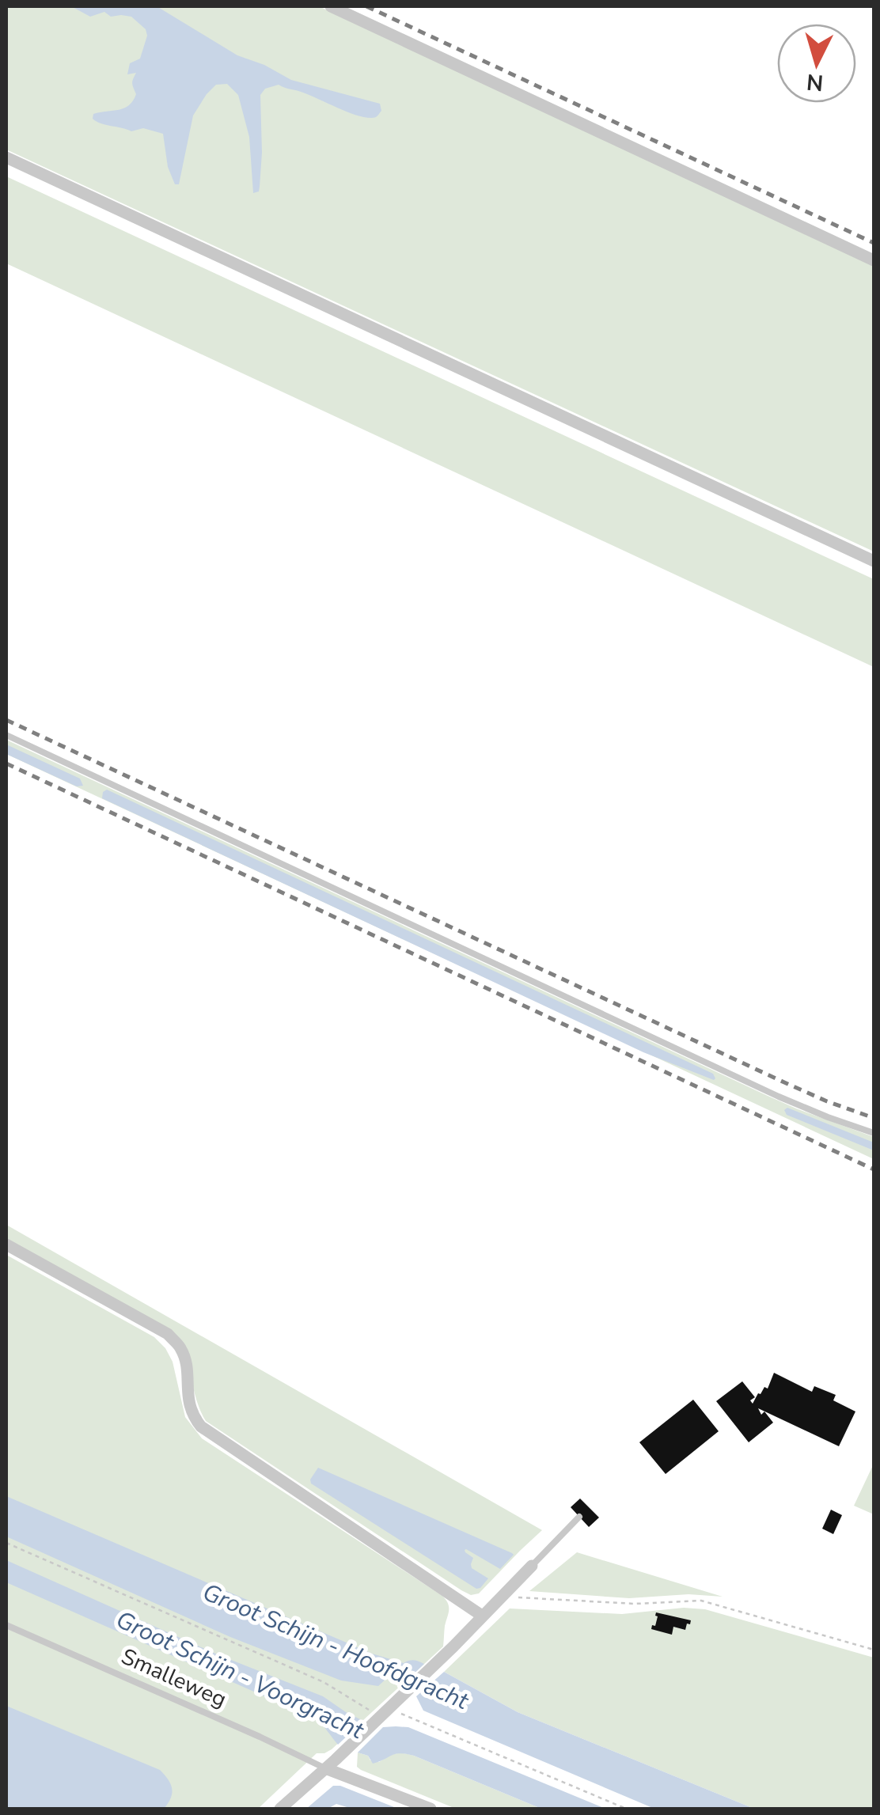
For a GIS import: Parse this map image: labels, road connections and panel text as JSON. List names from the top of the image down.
{
  "streets": {
    "lane": ["Smalleweg"]
  },
  "water": ["Groot Schijn - Hoofdgracht", "Groot Schijn - Voorgracht"],
  "north": "bottom"
}
